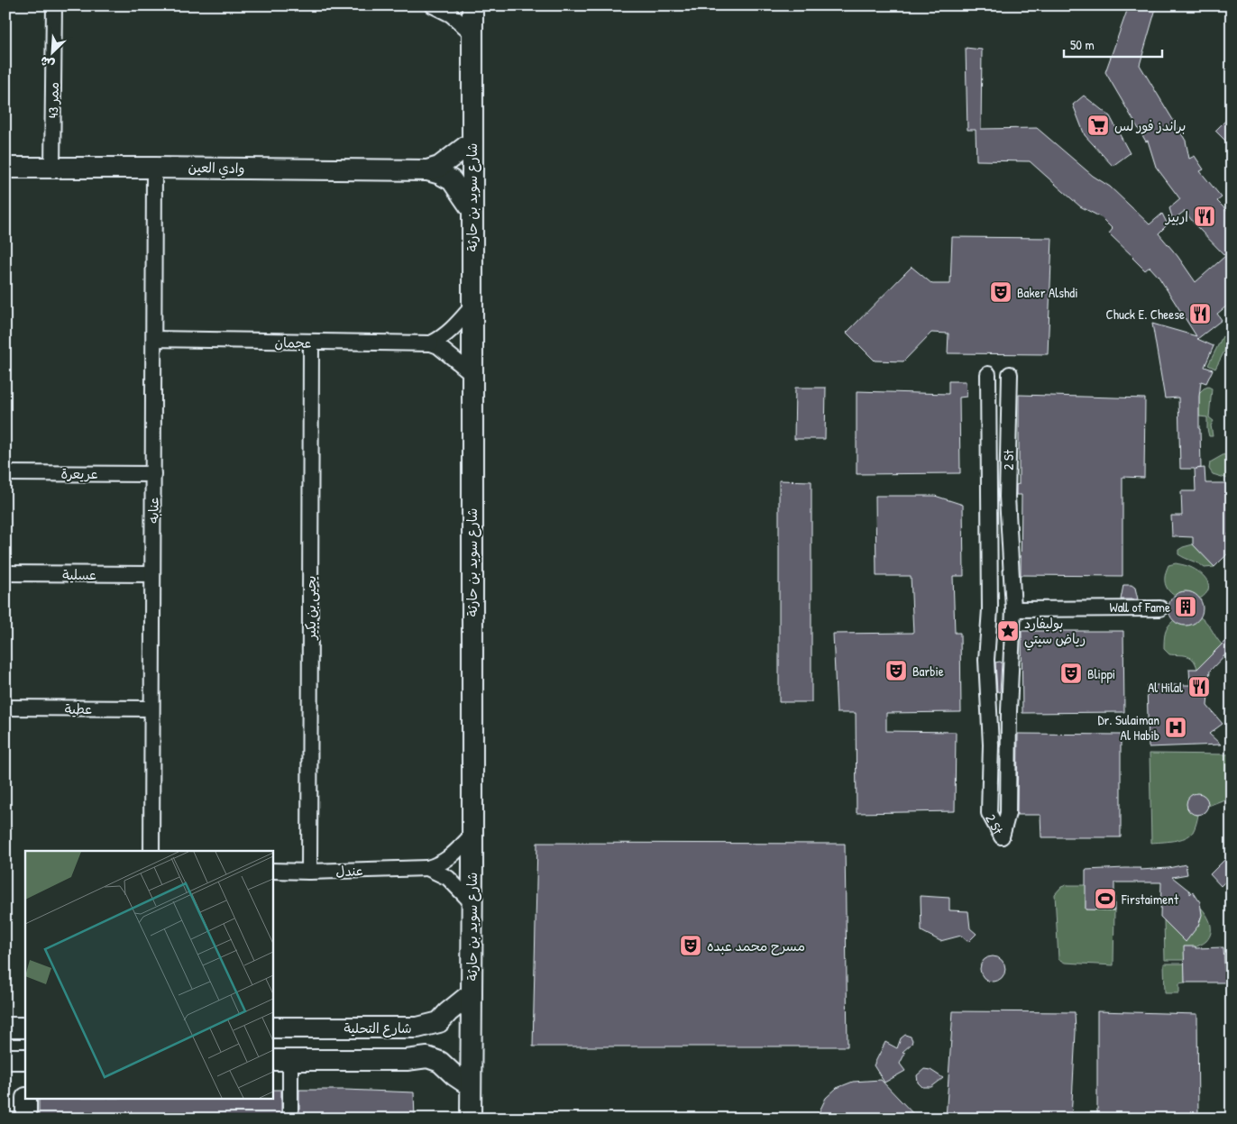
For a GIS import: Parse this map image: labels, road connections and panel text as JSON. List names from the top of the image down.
{
  "streets": {
    "street": [
      "ممر 43",
      "وادي العين",
      "شارع سويد بن حارثة",
      "عجمان",
      "2 St",
      "عريعرة",
      "عنابه",
      "عسلية",
      "يحيى بن بكير",
      "عطية",
      "عندل",
      "شارع التحلية"
    ]
  },
  "crossings": [
    ["ممر 43", "وادي العين"],
    ["وادي العين", "شارع سويد بن حارثة"],
    ["وادي العين", "عنابه"],
    ["شارع سويد بن حارثة", "عندل"],
    ["شارع سويد بن حارثة", "شارع التحلية"],
    ["عجمان", "عنابه"],
    ["عجمان", "يحيى بن بكير"],
    ["عريعرة", "عنابه"],
    ["عنابه", "عسلية"],
    ["عنابه", "عطية"],
    ["يحيى بن بكير", "عندل"]
  ],
  "places": {
    "supermarket": ["براندز فور لس"],
    "restaurant": ["اربيز", "Chuck E. Cheese", "Al Hilal"],
    "theatre": [
      "Baker Alshdi",
      "Barbie",
      "Blippi",
      "مسرح محمد عبده"
    ],
    "building": ["Wall of Fame"],
    "place": ["بوليفارد رياض سيتي"],
    "hospital": ["Dr. Sulaiman Al Habib"],
    "sports": ["Firstaiment"]
  },
  "scale_bar": "50 m",
  "north": "bottom left"
}
